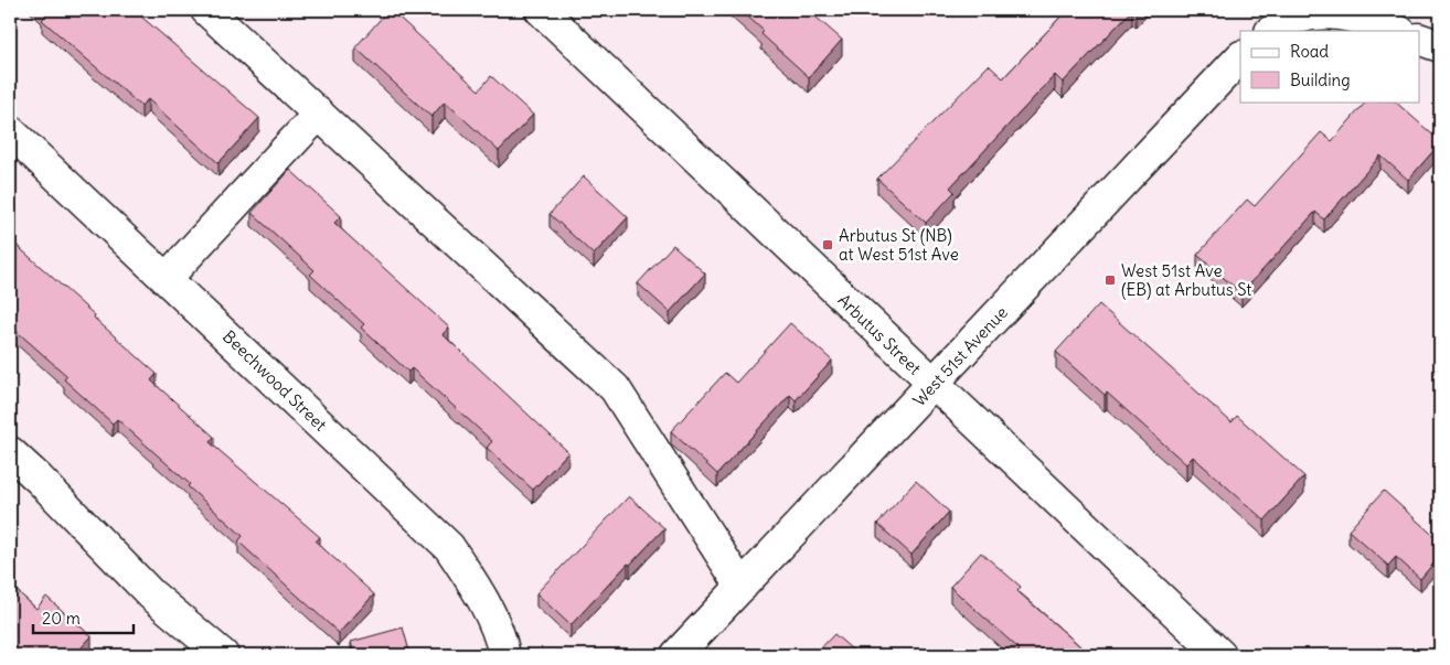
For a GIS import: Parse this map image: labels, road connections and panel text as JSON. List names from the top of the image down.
{
  "streets": {
    "street": ["Arbutus Street", "West 51st Avenue", "Beechwood Street"]
  },
  "crossings": [
    ["Arbutus Street", "West 51st Avenue"]
  ],
  "places": {
    "transit": ["Arbutus St (NB) at West 51st Ave", "West 51st Ave (EB) at Arbutus St"]
  },
  "legend": ["Road", "Building"],
  "scale_bar": "20 m"
}
